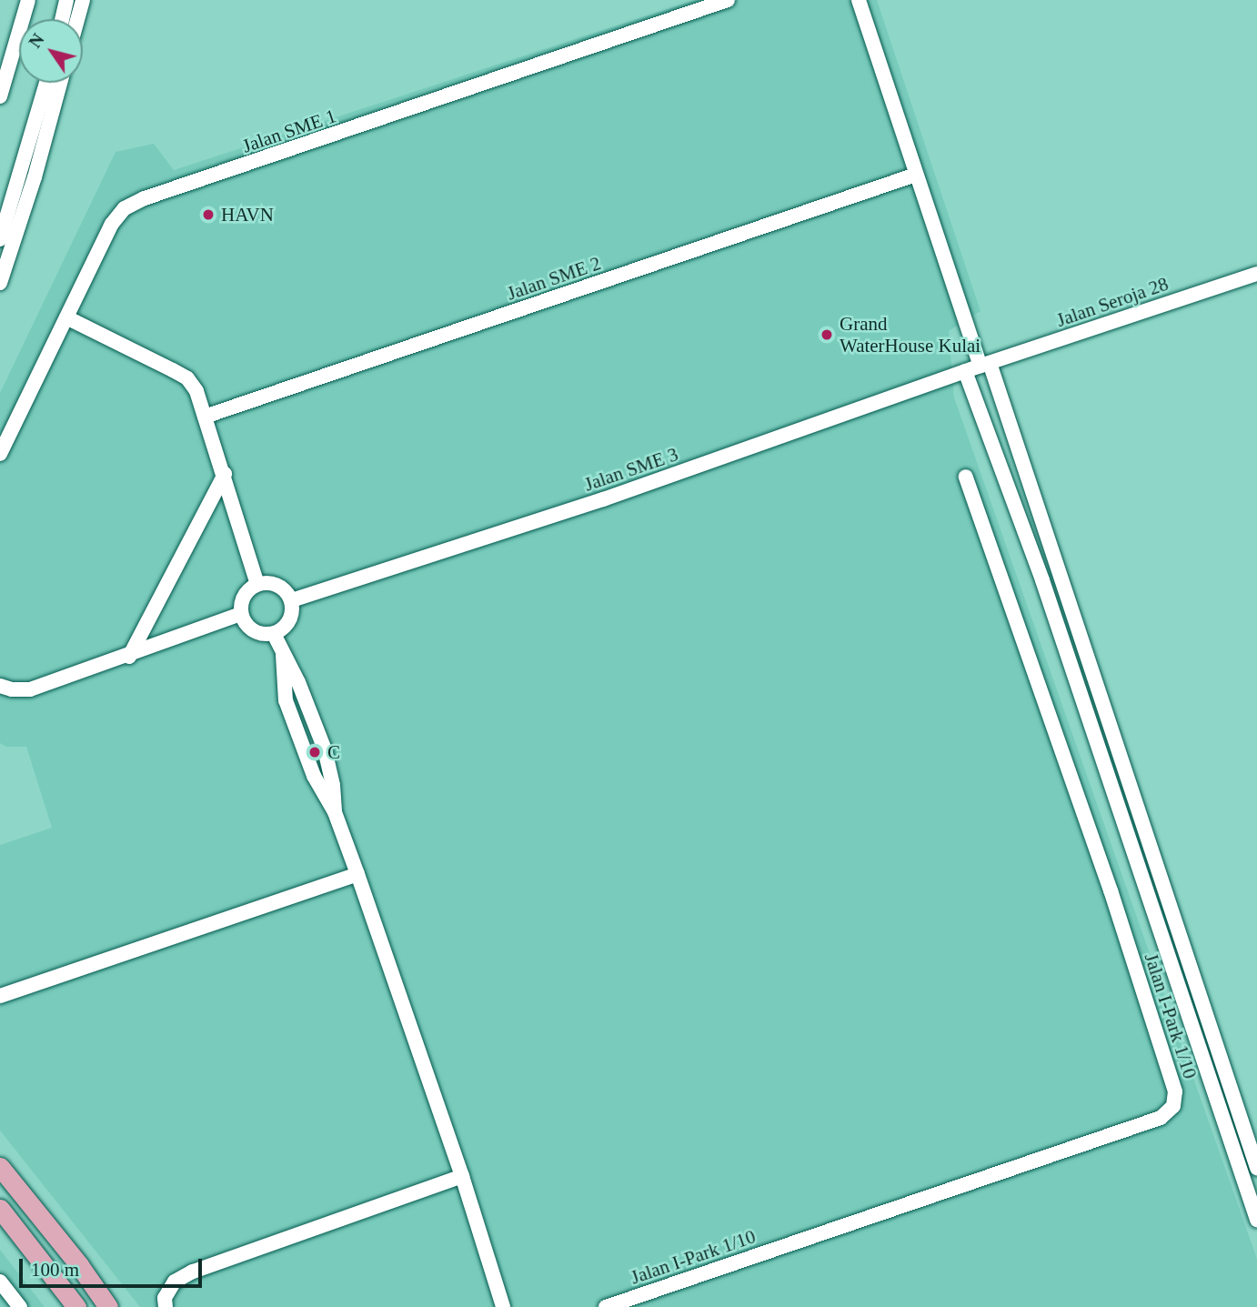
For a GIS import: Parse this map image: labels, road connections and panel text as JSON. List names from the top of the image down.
{
  "streets": {
    "street": [
      "Jalan SME 1",
      "Jalan SME 2",
      "Jalan Seroja 28",
      "Jalan SME 3",
      "Jalan I-Park 1/10"
    ]
  },
  "crossings": [
    ["Jalan Seroja 28", "Jalan SME 3"]
  ],
  "places": ["HAVN", "Grand WaterHouse Kulai", "C"],
  "scale_bar": "100 m",
  "north": "top left"
}
